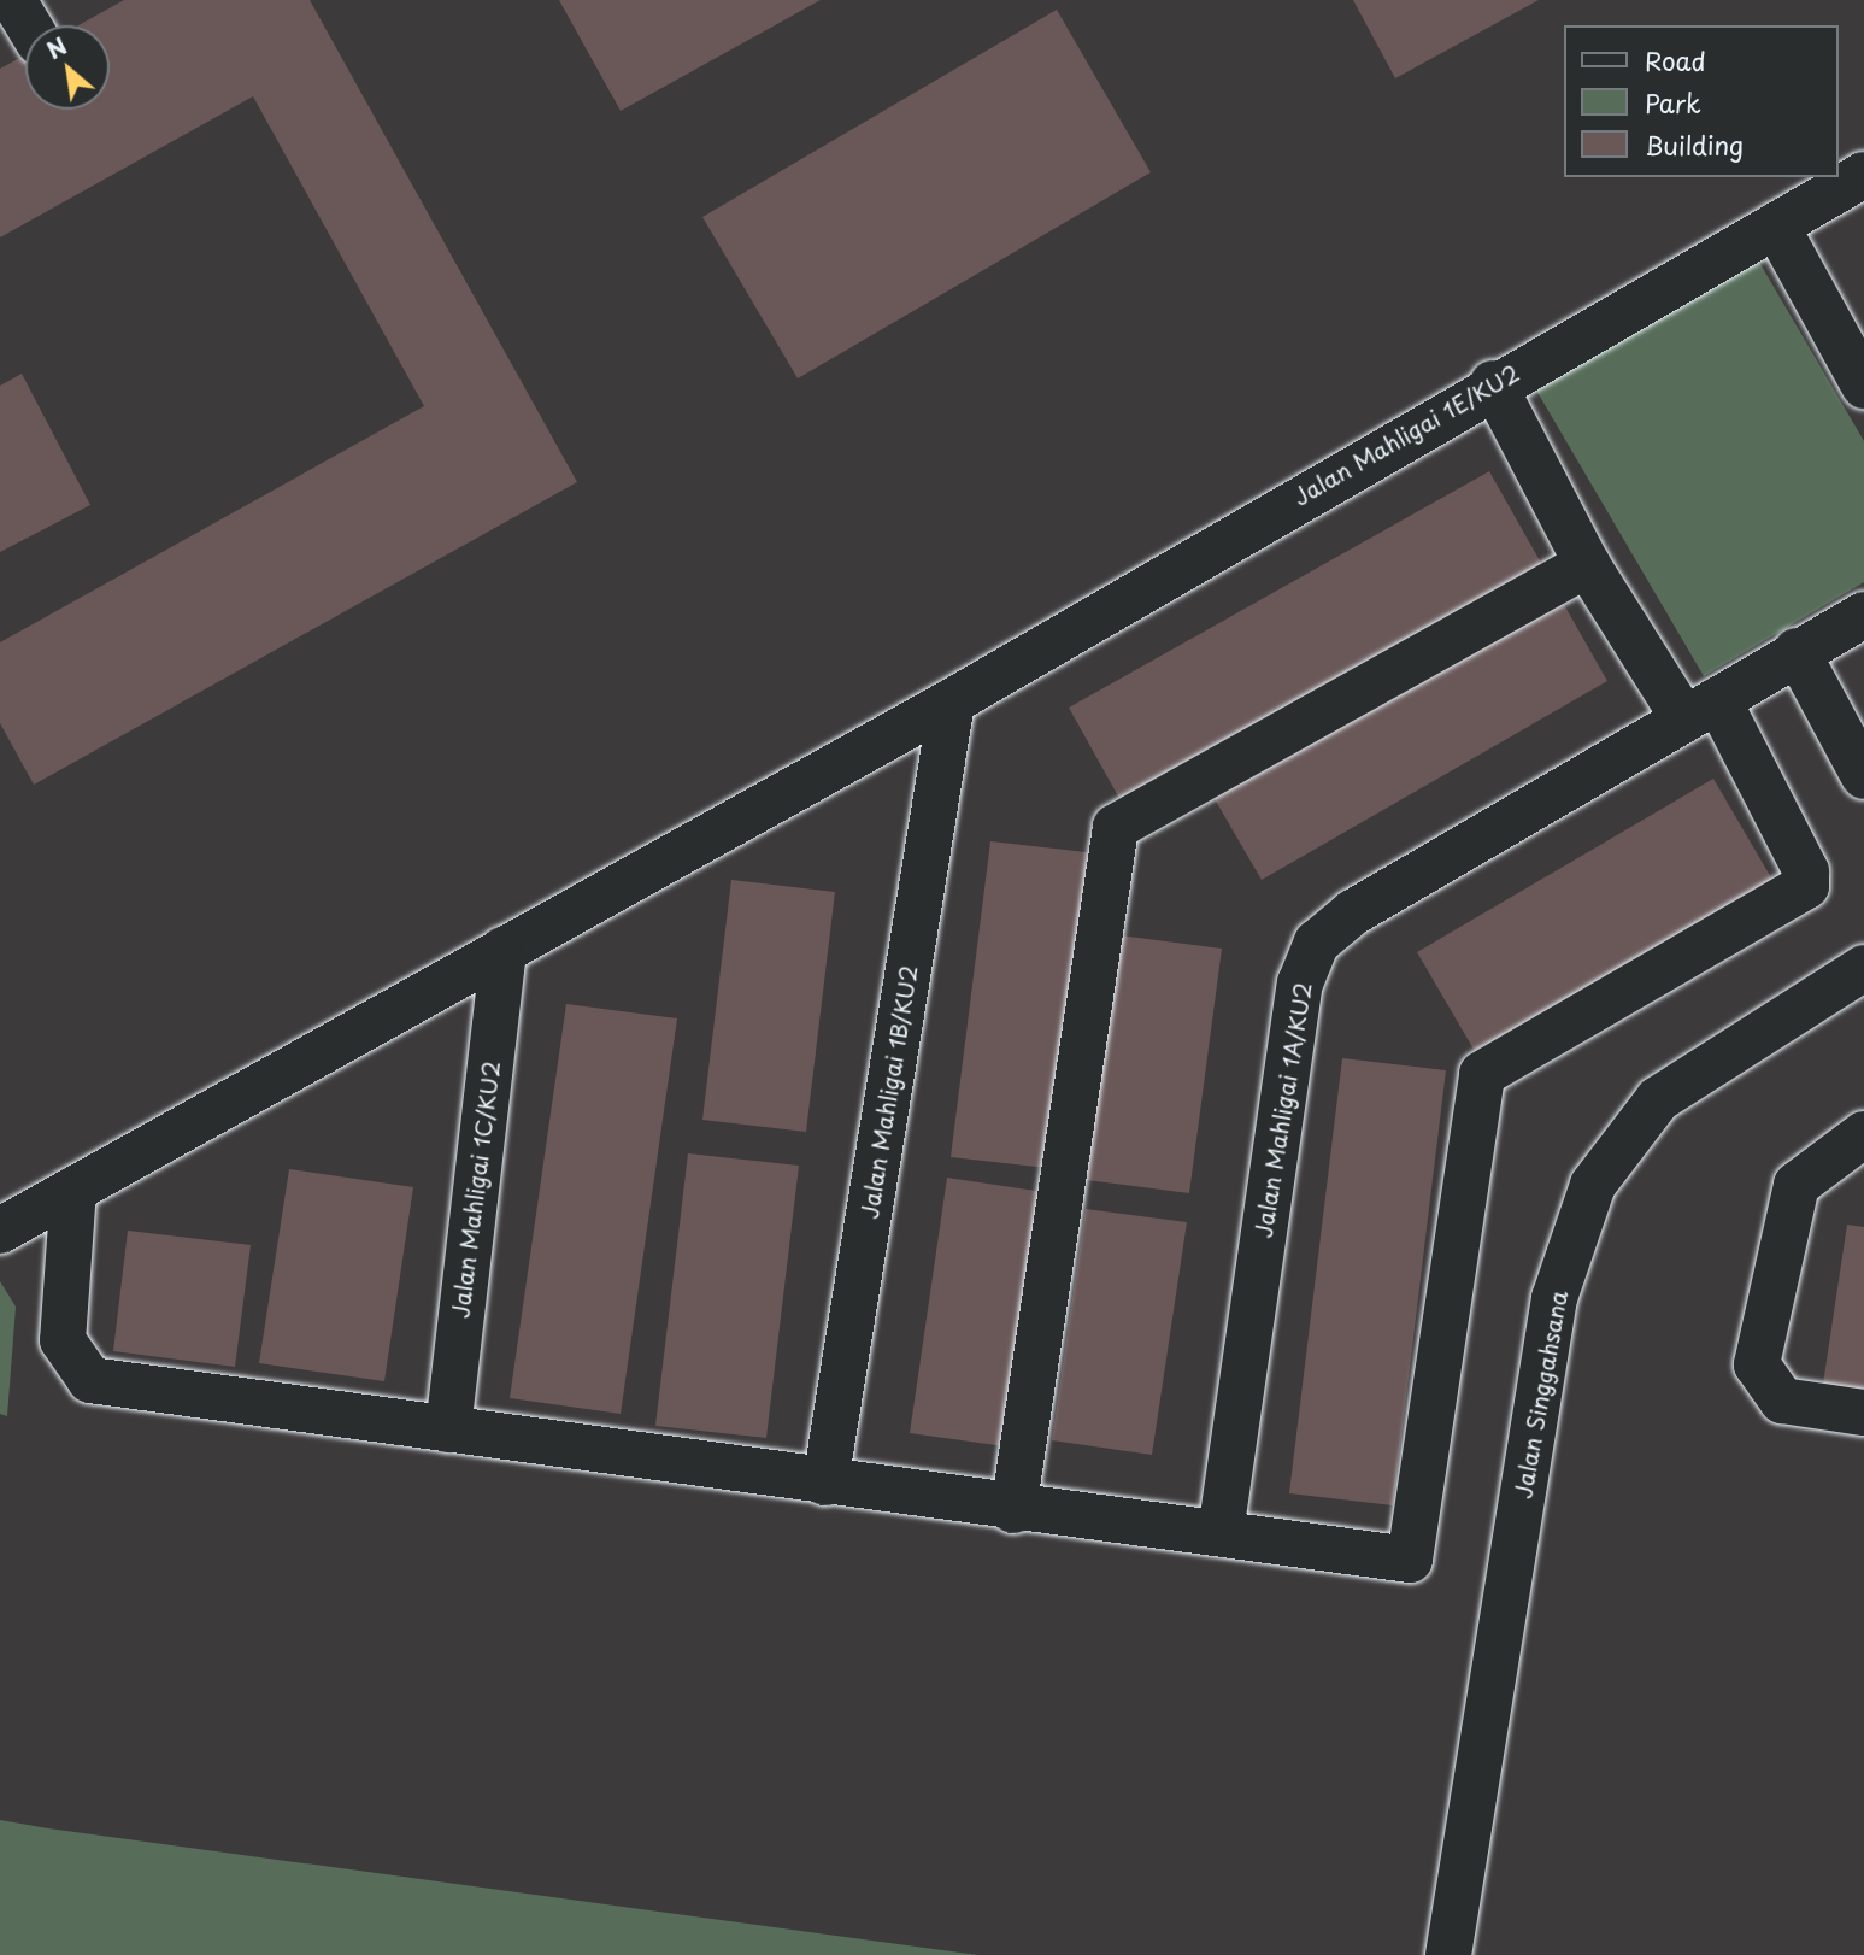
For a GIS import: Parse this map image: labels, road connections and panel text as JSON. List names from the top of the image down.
{
  "streets": {
    "street": [
      "Jalan Mahligai 1E/KU2",
      "Jalan Mahligai 1B/KU2",
      "Jalan Mahligai 1A/KU2",
      "Jalan Mahligai 1C/KU2",
      "Jalan Singgahsana"
    ]
  },
  "crossings": [
    ["Jalan Mahligai 1E/KU2", "Jalan Mahligai 1B/KU2"],
    ["Jalan Mahligai 1E/KU2", "Jalan Mahligai 1C/KU2"]
  ],
  "legend": ["Road", "Park", "Building"],
  "north": "top left"
}
